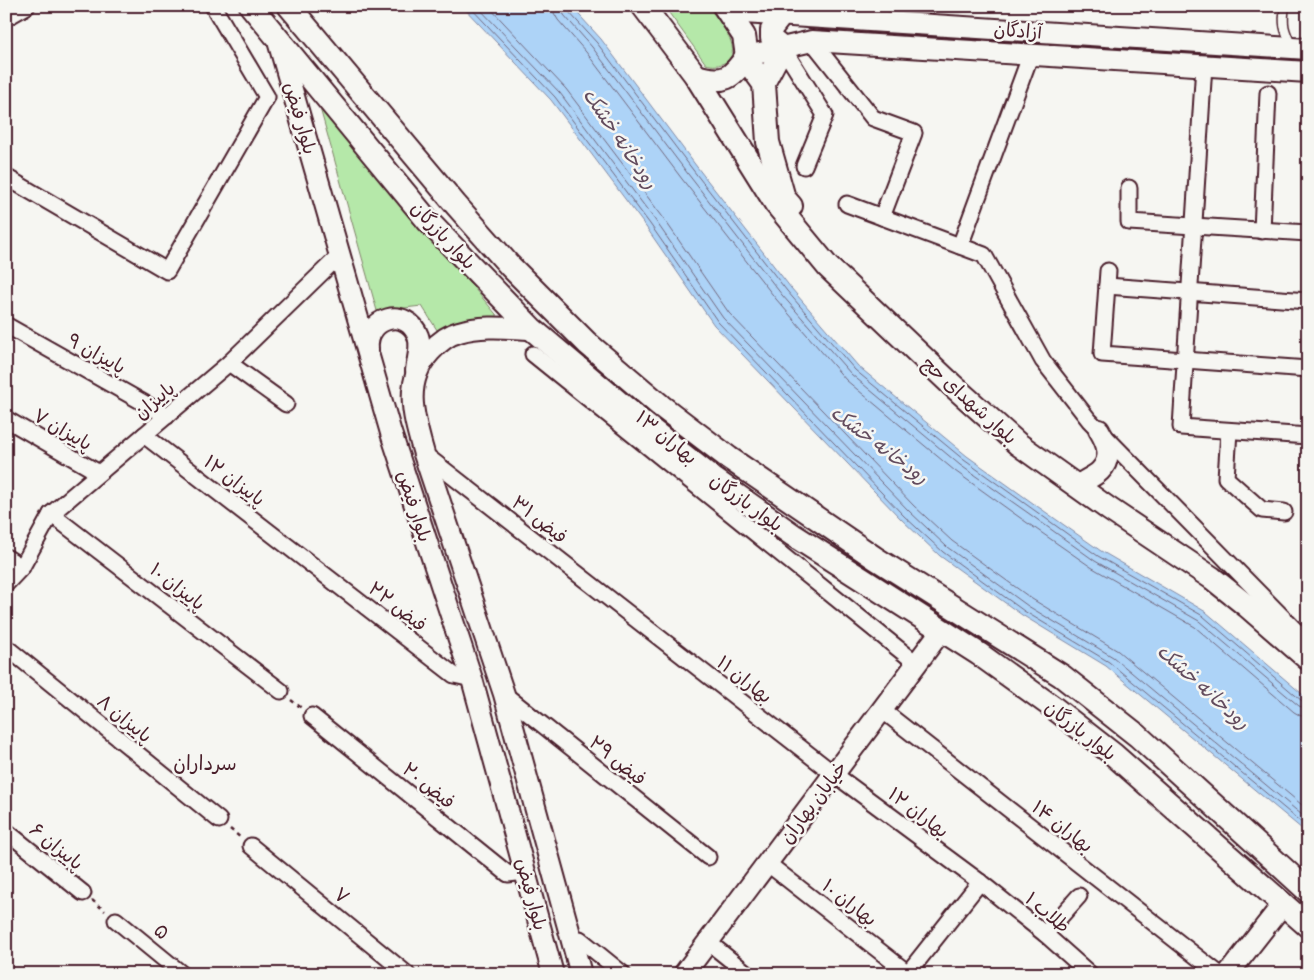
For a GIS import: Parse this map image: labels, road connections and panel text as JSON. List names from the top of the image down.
{
  "streets": {
    "main road": ["بلوار بازرگان", "بلوار شهدای حج"],
    "street": [
      "آزادگان",
      "بلوار فیض",
      "پاییزان ۹",
      "پاییزان",
      "پاییزان ۷",
      "بهاران ۱۳",
      "پاییزان ۱۲",
      "فیض ۳۱",
      "پاییزان ۱۰",
      "فیض ۲۲",
      "بهاران ۱۱",
      "پاییزان ۸",
      "فیض ۲۹",
      "فیض ۲۰",
      "خیابان بهاران",
      "بهاران ۱۲",
      "بهاران ۱۴",
      "پاییزان ۶",
      "۷",
      "بهاران ۱۰",
      "طلاب ۱",
      "۵"
    ]
  },
  "crossings": [
    ["بلوار فیض", "بلوار بازرگان"],
    ["بلوار فیض", "پاییزان"],
    ["بلوار فیض", "فیض ۳۱"],
    ["بلوار فیض", "فیض ۲۲"],
    ["بلوار فیض", "فیض ۲۹"],
    ["بلوار فیض", "فیض ۲۰"],
    ["بلوار بازرگان", "خیابان بهاران"],
    ["پاییزان ۹", "پاییزان"],
    ["پاییزان", "پاییزان ۷"],
    ["پاییزان", "پاییزان ۱۲"],
    ["پاییزان", "پاییزان ۱۰"],
    ["بهاران ۱۳", "خیابان بهاران"],
    ["پاییزان ۱۲", "فیض ۲۲"],
    ["فیض ۳۱", "بهاران ۱۱"],
    ["بهاران ۱۱", "خیابان بهاران"],
    ["بهاران ۱۱", "بهاران ۱۲"],
    ["خیابان بهاران", "بهاران ۱۲"],
    ["خیابان بهاران", "بهاران ۱۴"],
    ["خیابان بهاران", "بهاران ۱۰"],
    ["بهاران ۱۲", "طلاب ۱"]
  ],
  "districts": ["سرداران"],
  "water": ["رودخانه خشک"]
}
